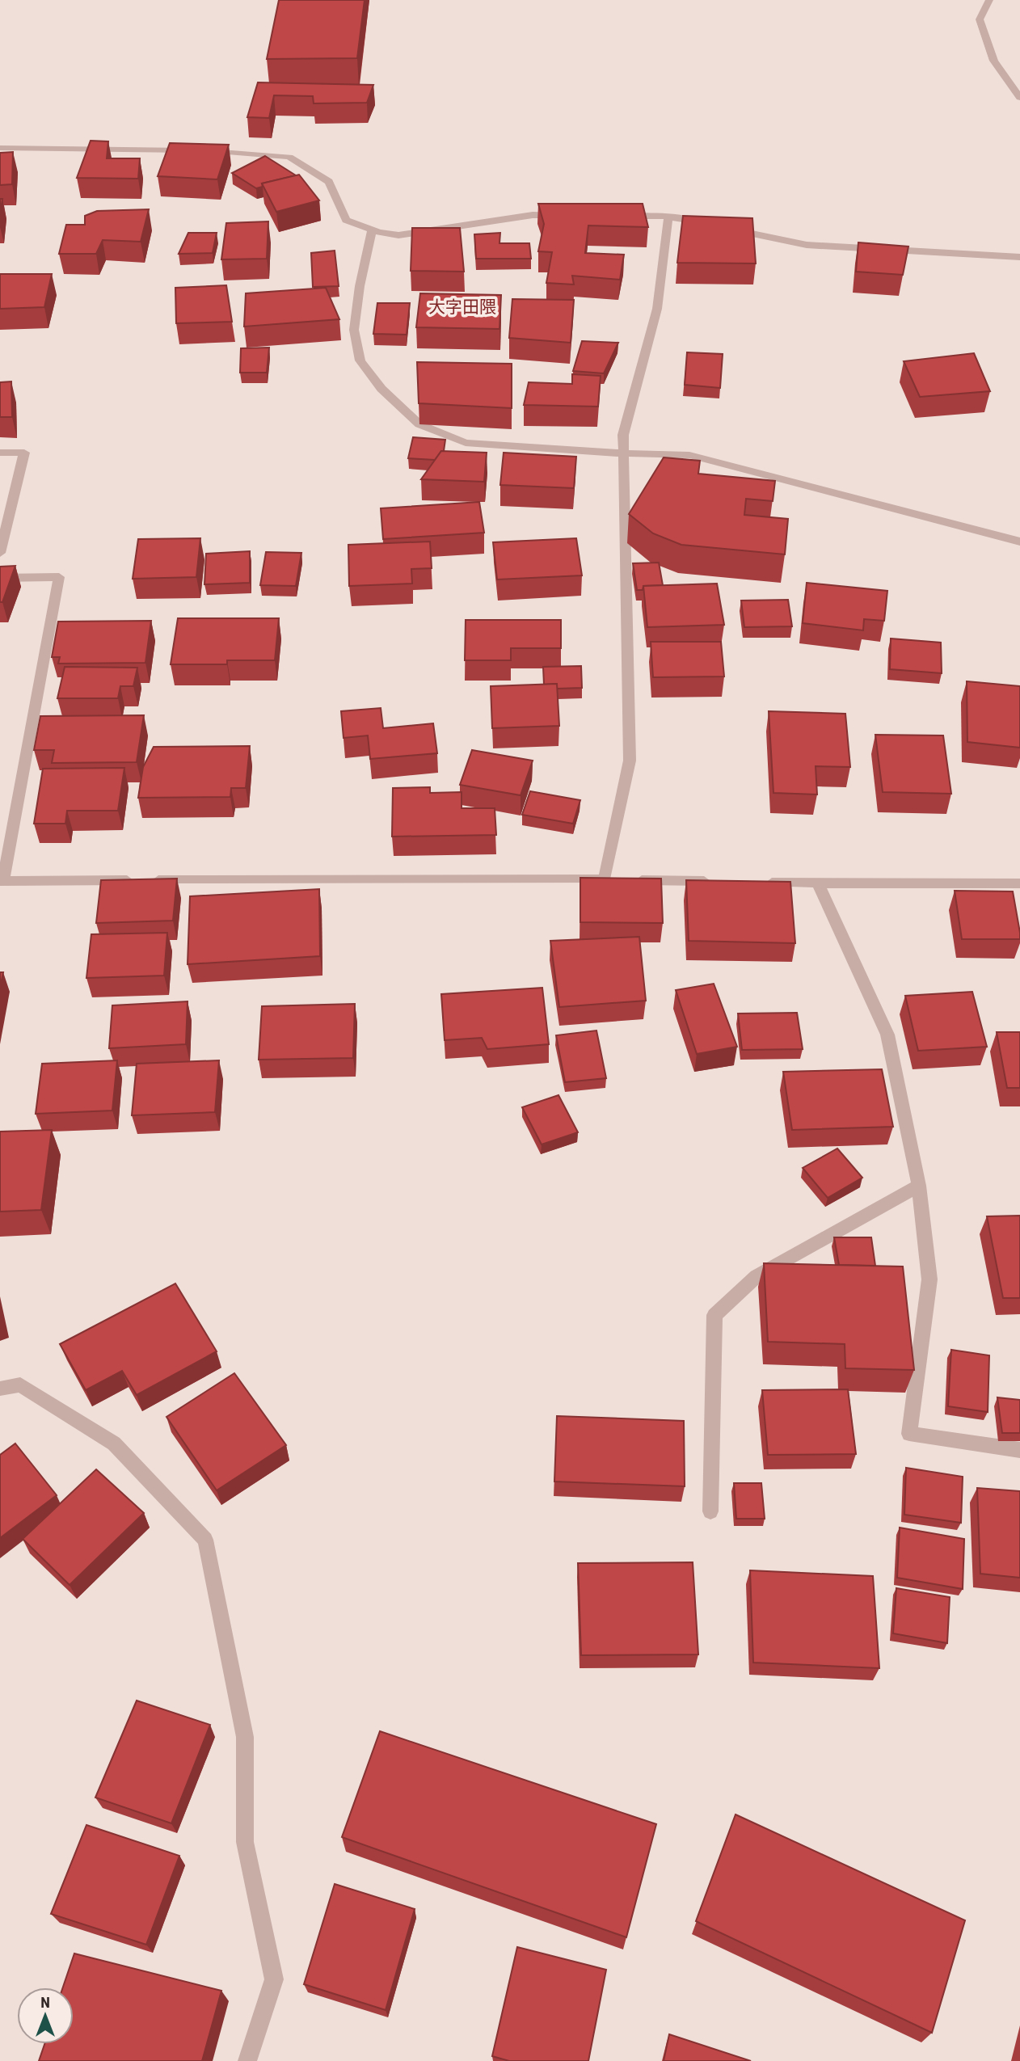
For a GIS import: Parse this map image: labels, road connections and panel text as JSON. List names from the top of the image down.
{
  "districts": ["大字田隈"],
  "north": "top"
}
